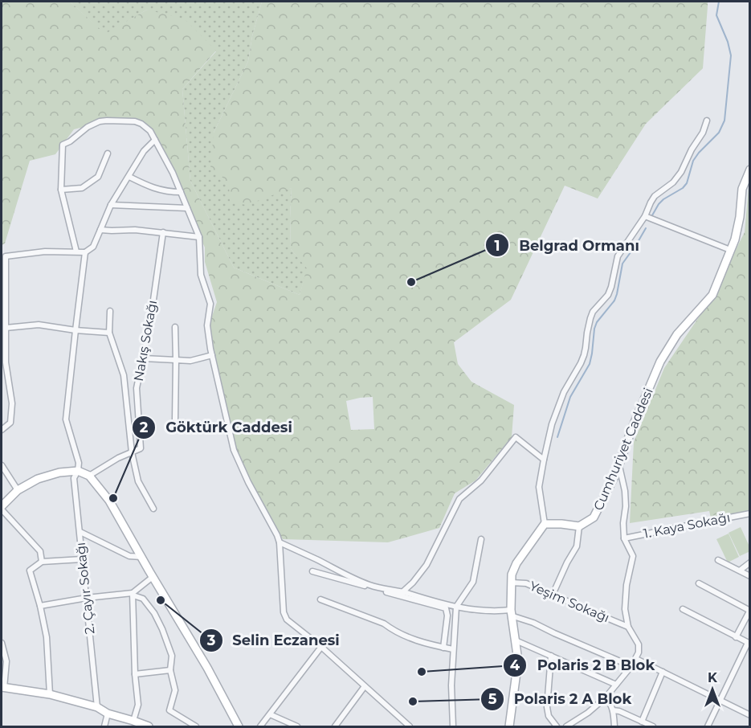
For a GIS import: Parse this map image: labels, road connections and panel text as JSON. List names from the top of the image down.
{
  "streets": {
    "main road": ["Cumhuriyet Caddesi"],
    "street": [
      "Nakış Sokağı",
      "1. Kaya Sokağı",
      "2. Çayır Sokağı",
      "Yeşim Sokağı"
    ]
  },
  "places": [
    "Belgrad Ormanı",
    "Göktürk Caddesi",
    "Selin Eczanesi",
    "Polaris 2 B Blok",
    "Polaris 2 A Blok"
  ],
  "north": "top"
}
